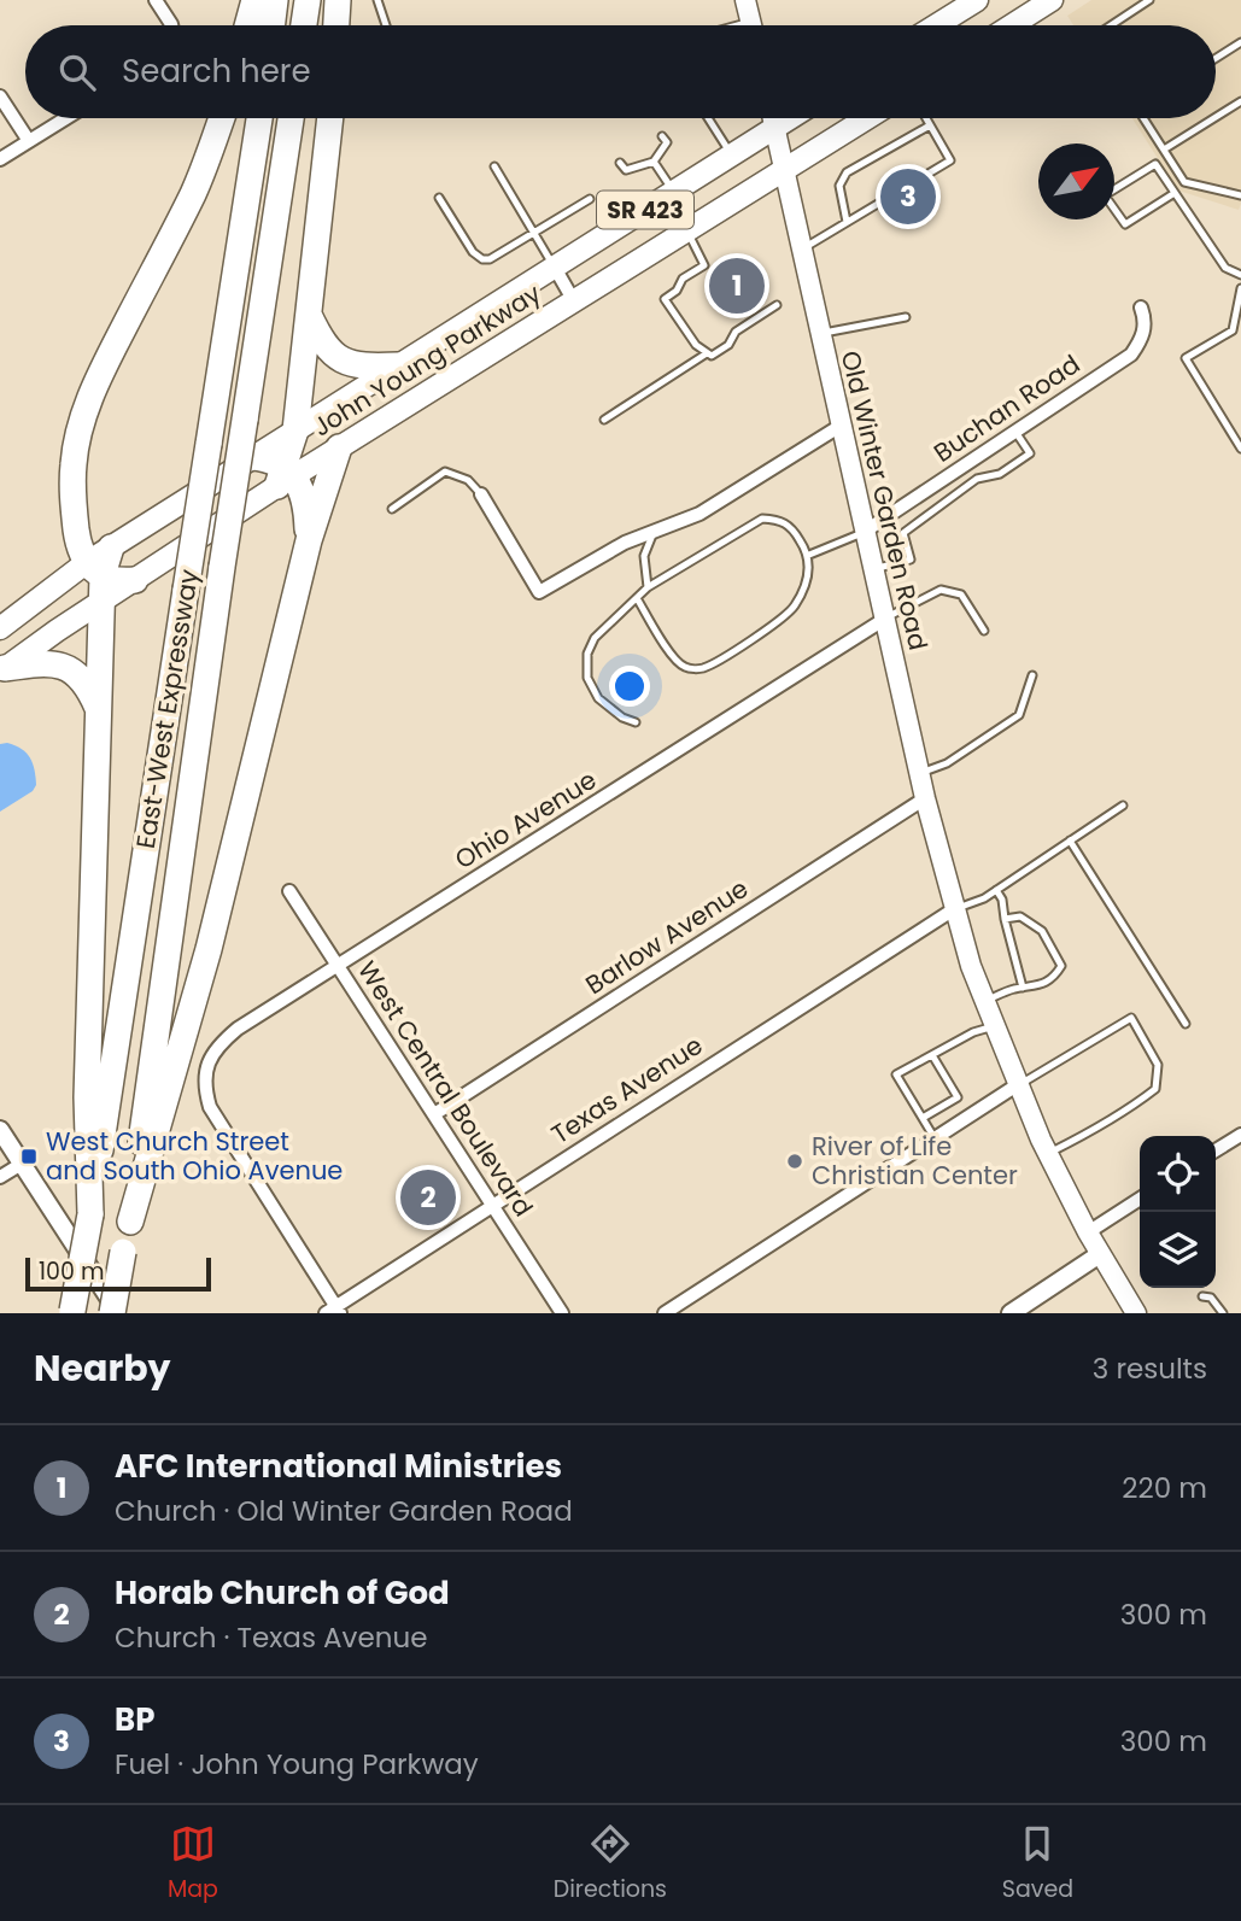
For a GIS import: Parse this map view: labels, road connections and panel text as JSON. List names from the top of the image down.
{
  "streets": {
    "highway": ["East-West Expressway"],
    "main road": ["SR 423", "John Young Parkway", "Old Winter Garden Road"],
    "street": [
      "Buchan Road",
      "Ohio Avenue",
      "Barlow Avenue",
      "West Central Boulevard",
      "Texas Avenue"
    ]
  },
  "crossings": [
    ["John Young Parkway", "Old Winter Garden Road"],
    ["Buchan Road", "Old Winter Garden Road"],
    ["Old Winter Garden Road", "Ohio Avenue"],
    ["Old Winter Garden Road", "Barlow Avenue"],
    ["Old Winter Garden Road", "Texas Avenue"],
    ["Ohio Avenue", "West Central Boulevard"],
    ["Ohio Avenue", "Texas Avenue"],
    ["Barlow Avenue", "West Central Boulevard"],
    ["West Central Boulevard", "Texas Avenue"]
  ],
  "places": {
    "transit": ["West Church Street and South Ohio Avenue"],
    "other": ["River of Life Christian Center"]
  },
  "scale_bar": "100 m",
  "north": "top right",
  "page": {
    "search": "Search here",
    "pins": ["3", "1", "2"],
    "scale": "100 m",
    "heading": ["Nearby", "3 results"],
    "list": [
      {
        "mark": "1",
        "name": "AFC International Ministries",
        "note": "Church · Old Winter Garden Road",
        "value": "220 m"
      },
      {
        "mark": "2",
        "name": "Horab Church of God",
        "note": "Church · Texas Avenue",
        "value": "300 m"
      },
      {
        "mark": "3",
        "name": "BP",
        "note": "Fuel · John Young Parkway",
        "value": "300 m"
      }
    ],
    "nav": ["Map", "Directions", "Saved"]
  }
}
